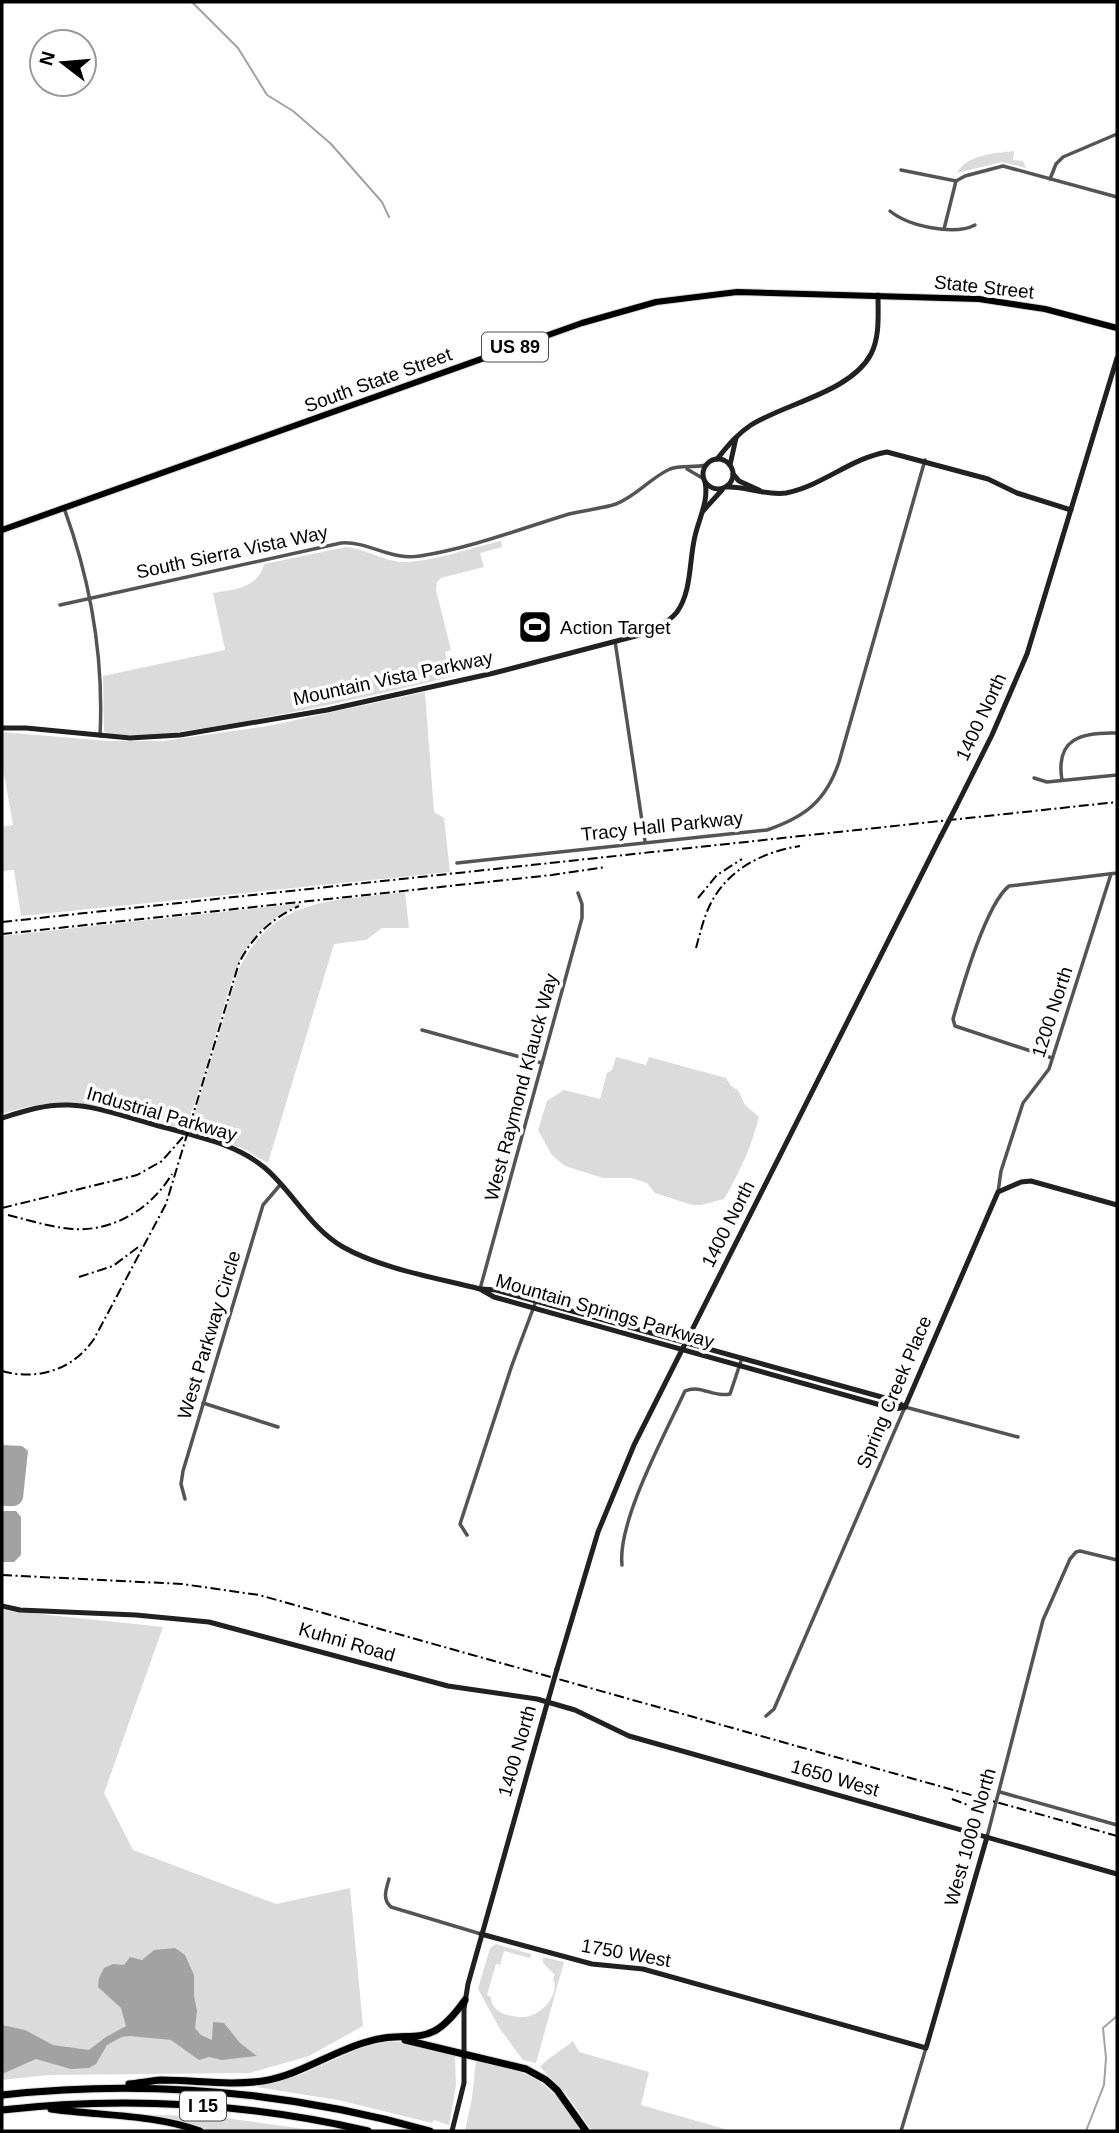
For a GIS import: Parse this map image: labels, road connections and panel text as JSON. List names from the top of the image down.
{
  "streets": {
    "highway": ["I 15"],
    "main road": ["State Street", "US 89", "South State Street"],
    "street": [
      "South Sierra Vista Way",
      "Mountain Vista Parkway",
      "1400 North",
      "Tracy Hall Parkway",
      "1200 North",
      "West Raymond Klauck Way",
      "Industrial Parkway",
      "Mountain Springs Parkway",
      "West Parkway Circle",
      "Spring Creek Place",
      "Kuhni Road",
      "1650 West",
      "West 1000 North",
      "1750 West"
    ]
  },
  "crossings": [
    ["State Street", "South State Street"],
    ["US 89", "South State Street"],
    ["South Sierra Vista Way", "Mountain Vista Parkway"],
    ["1400 North", "Mountain Springs Parkway"],
    ["1400 North", "1750 West"],
    ["1200 North", "Spring Creek Place"],
    ["West Raymond Klauck Way", "Industrial Parkway"],
    ["West Raymond Klauck Way", "Mountain Springs Parkway"],
    ["Industrial Parkway", "Mountain Springs Parkway"],
    ["Industrial Parkway", "West Parkway Circle"],
    ["Mountain Springs Parkway", "Spring Creek Place"],
    ["Kuhni Road", "1650 West"],
    ["1650 West", "West 1000 North"],
    ["West 1000 North", "1750 West"]
  ],
  "places": {
    "sports": ["Action Target"]
  },
  "north": "left"
}
